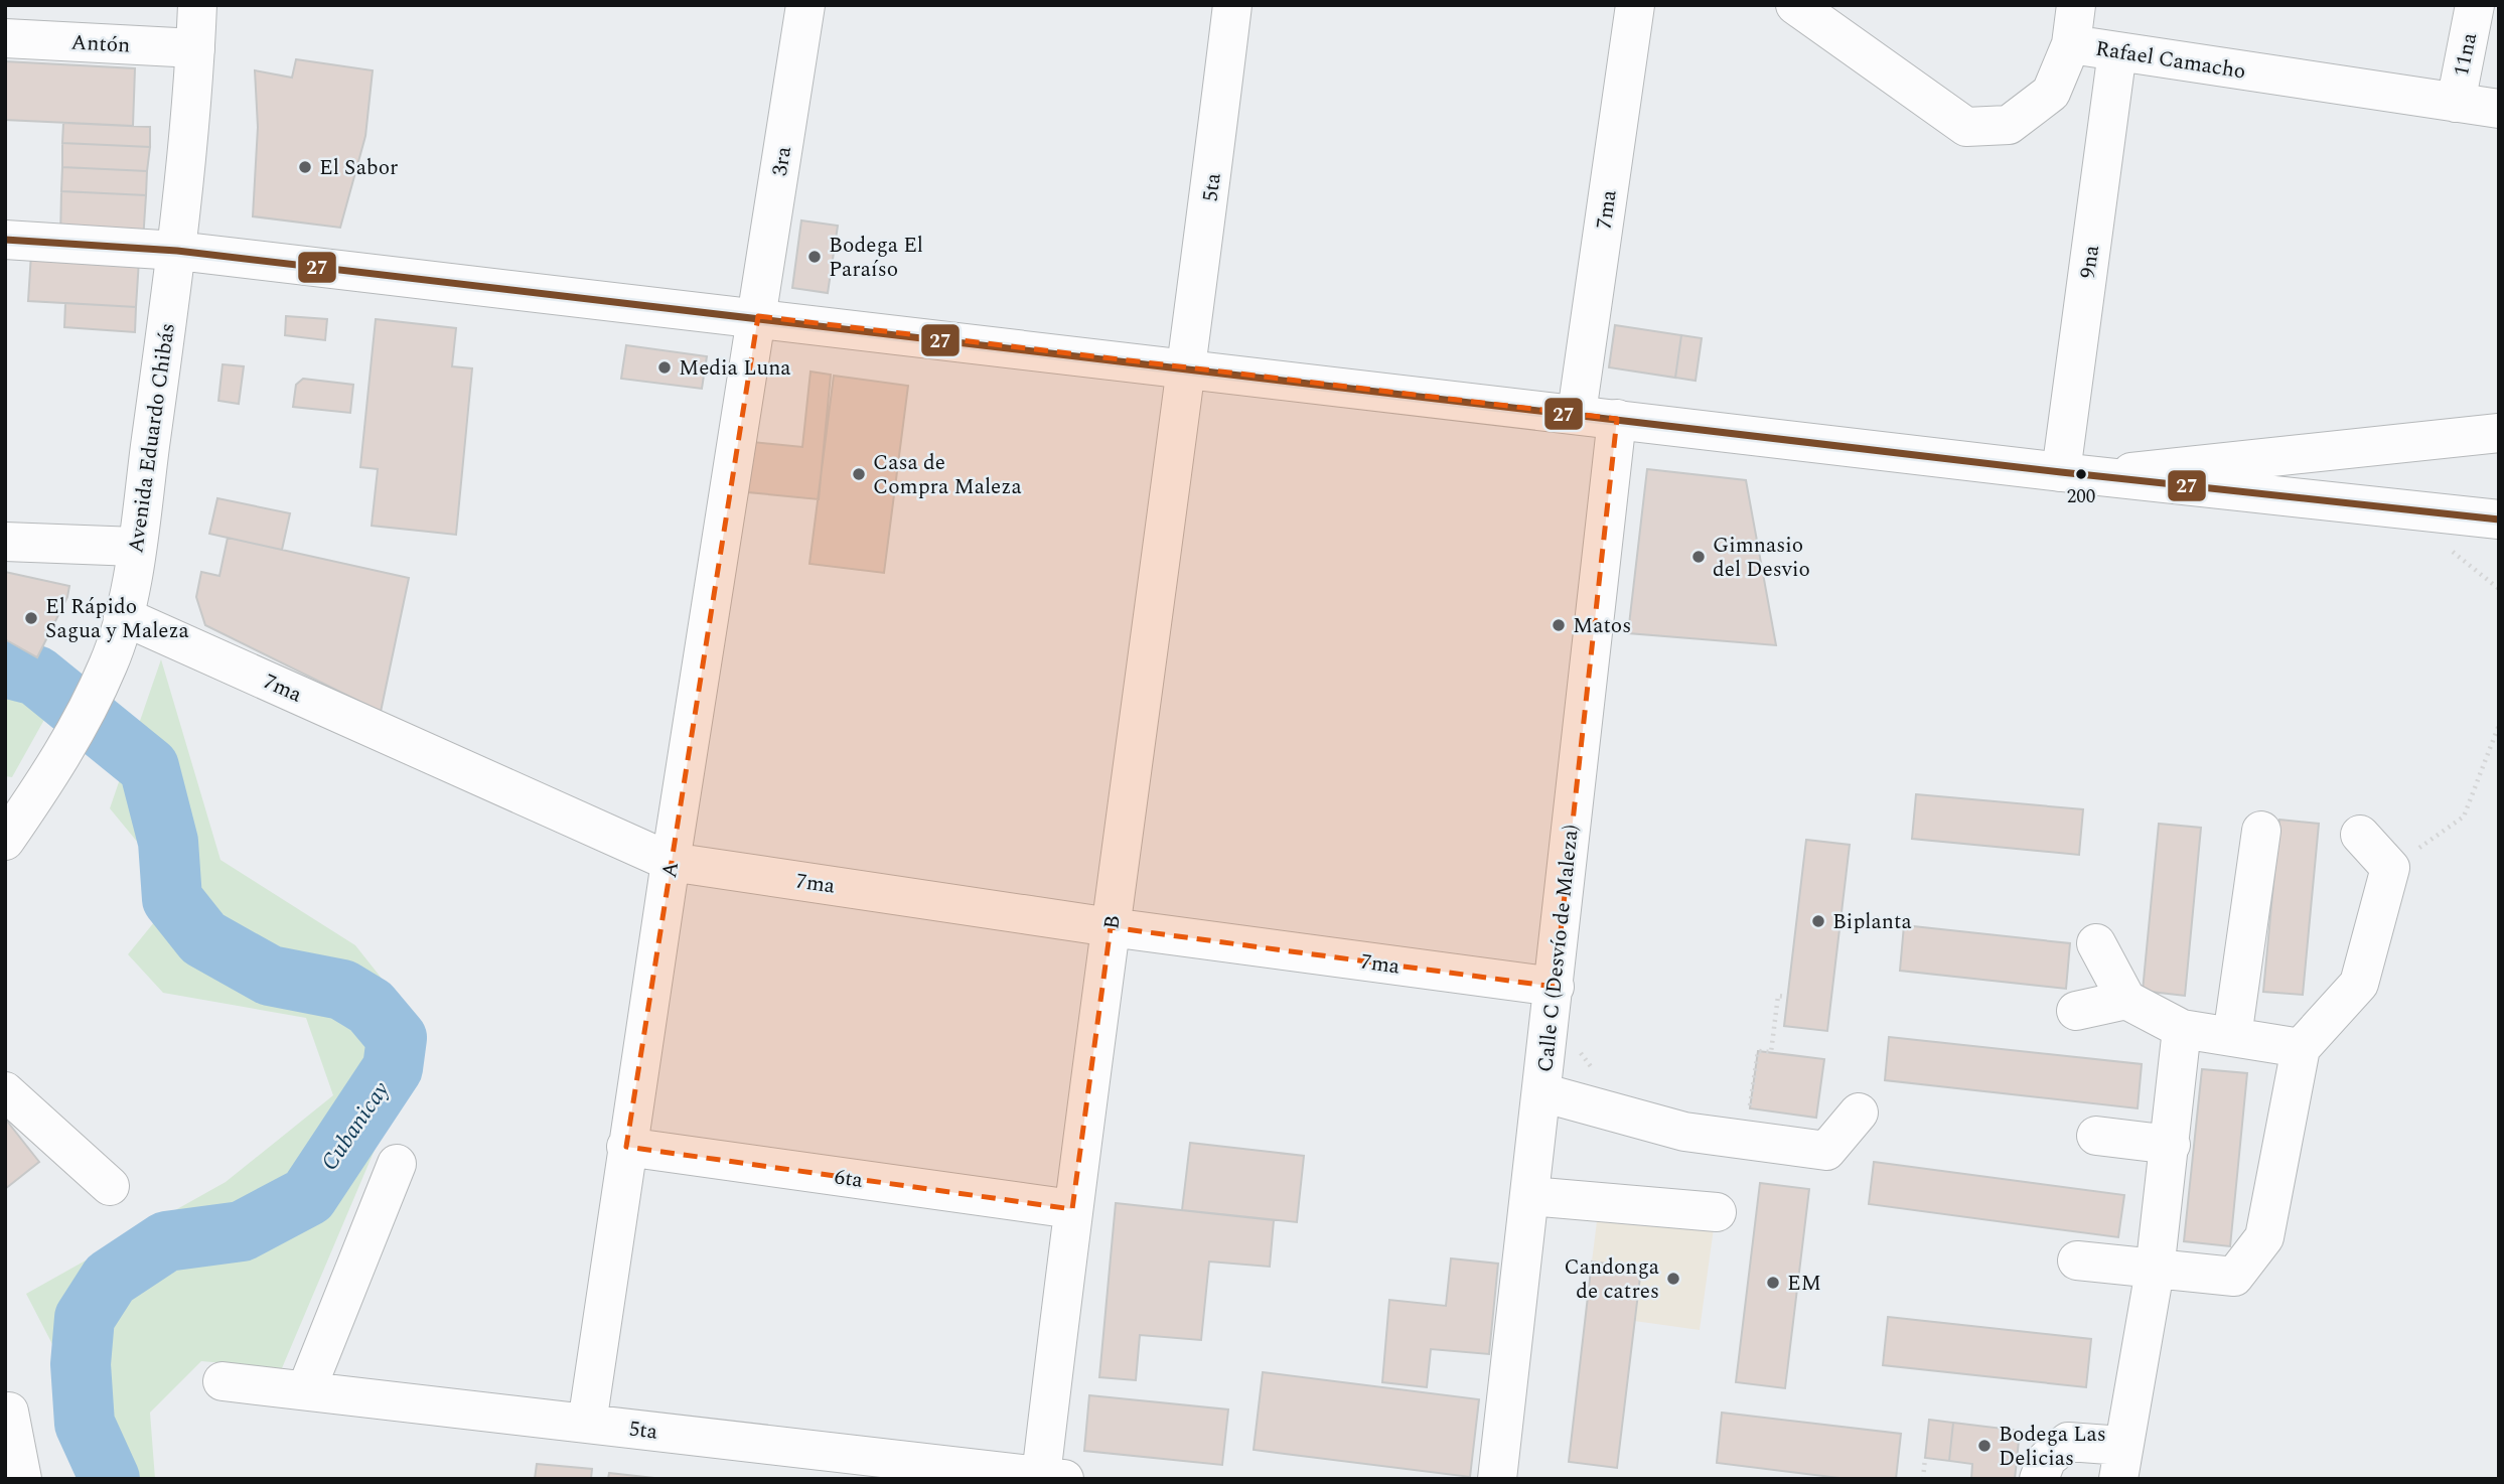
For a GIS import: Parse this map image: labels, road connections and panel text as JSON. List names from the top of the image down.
{
  "streets": {
    "street": [
      "Antón",
      "11na",
      "Rafael Camacho",
      "3ra",
      "5ta",
      "7ma",
      "9na",
      "Avenida Eduardo Chibás",
      "A",
      "B",
      "Calle C (Desvío de Maleza)",
      "6ta"
    ]
  },
  "crossings": [
    ["Antón", "Avenida Eduardo Chibás"],
    ["11na", "Rafael Camacho"],
    ["Rafael Camacho", "9na"],
    ["3ra", "A"],
    ["5ta", "A"],
    ["5ta", "B"],
    ["7ma", "Avenida Eduardo Chibás"],
    ["7ma", "A"],
    ["7ma", "B"],
    ["7ma", "Calle C (Desvío de Maleza)"],
    ["A", "6ta"],
    ["B", "6ta"]
  ],
  "water": ["Cubanicay"],
  "places": [
    "El Sabor",
    "Bodega El Paraíso",
    "Media Luna",
    "Casa de Compra Maleza",
    "200",
    "Gimnasio del Desvio",
    "El Rápido Sagua y Maleza",
    "Matos",
    "Biplanta",
    "Candonga de catres",
    "EM",
    "Bodega Las Delicias"
  ],
  "lines": ["transit line 27"]
}
